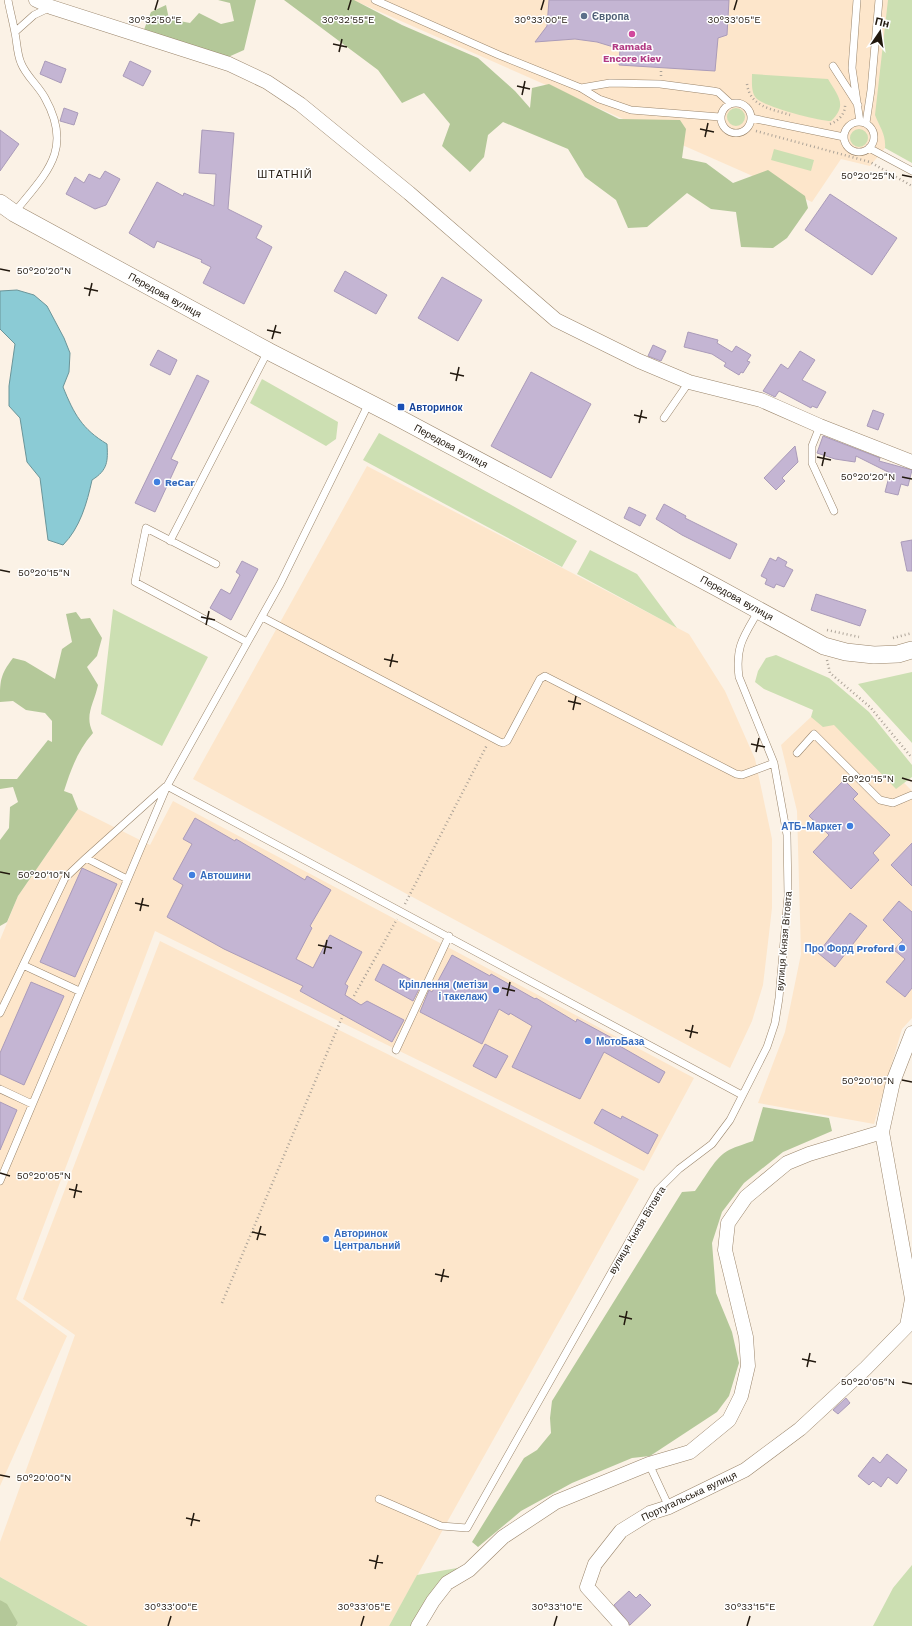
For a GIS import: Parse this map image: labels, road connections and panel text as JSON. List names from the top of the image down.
{
  "streets": {
    "street": ["Передова вулиця", "Португальська вулиця"],
    "lane": ["вулиця Князя Вітовта"]
  },
  "crossings": [
    ["Передова вулиця", "вулиця Князя Вітовта"]
  ],
  "districts": ["ШТАТНІЙ"],
  "places": {
    "other": [
      "Європа",
      "Ramada Encore Kiev",
      "ReCar",
      "АТБ-Маркет",
      "Автошини",
      "Про Форд Proford",
      "Кріплення (метізи і такелаж)",
      "МотоБаза",
      "Авторинок Центральний"
    ],
    "transit": ["Авторинок"]
  },
  "north": "top",
  "coordinates": [
    "30°32'50\"E",
    "30°32'55\"E",
    "30°33'00\"E",
    "30°33'05\"E",
    "50°20'25\"N",
    "50°20'20\"N",
    "50°20'15\"N",
    "50°20'10\"N",
    "50°20'05\"N",
    "50°20'00\"N",
    "30°33'10\"E",
    "30°33'15\"E"
  ]
}
